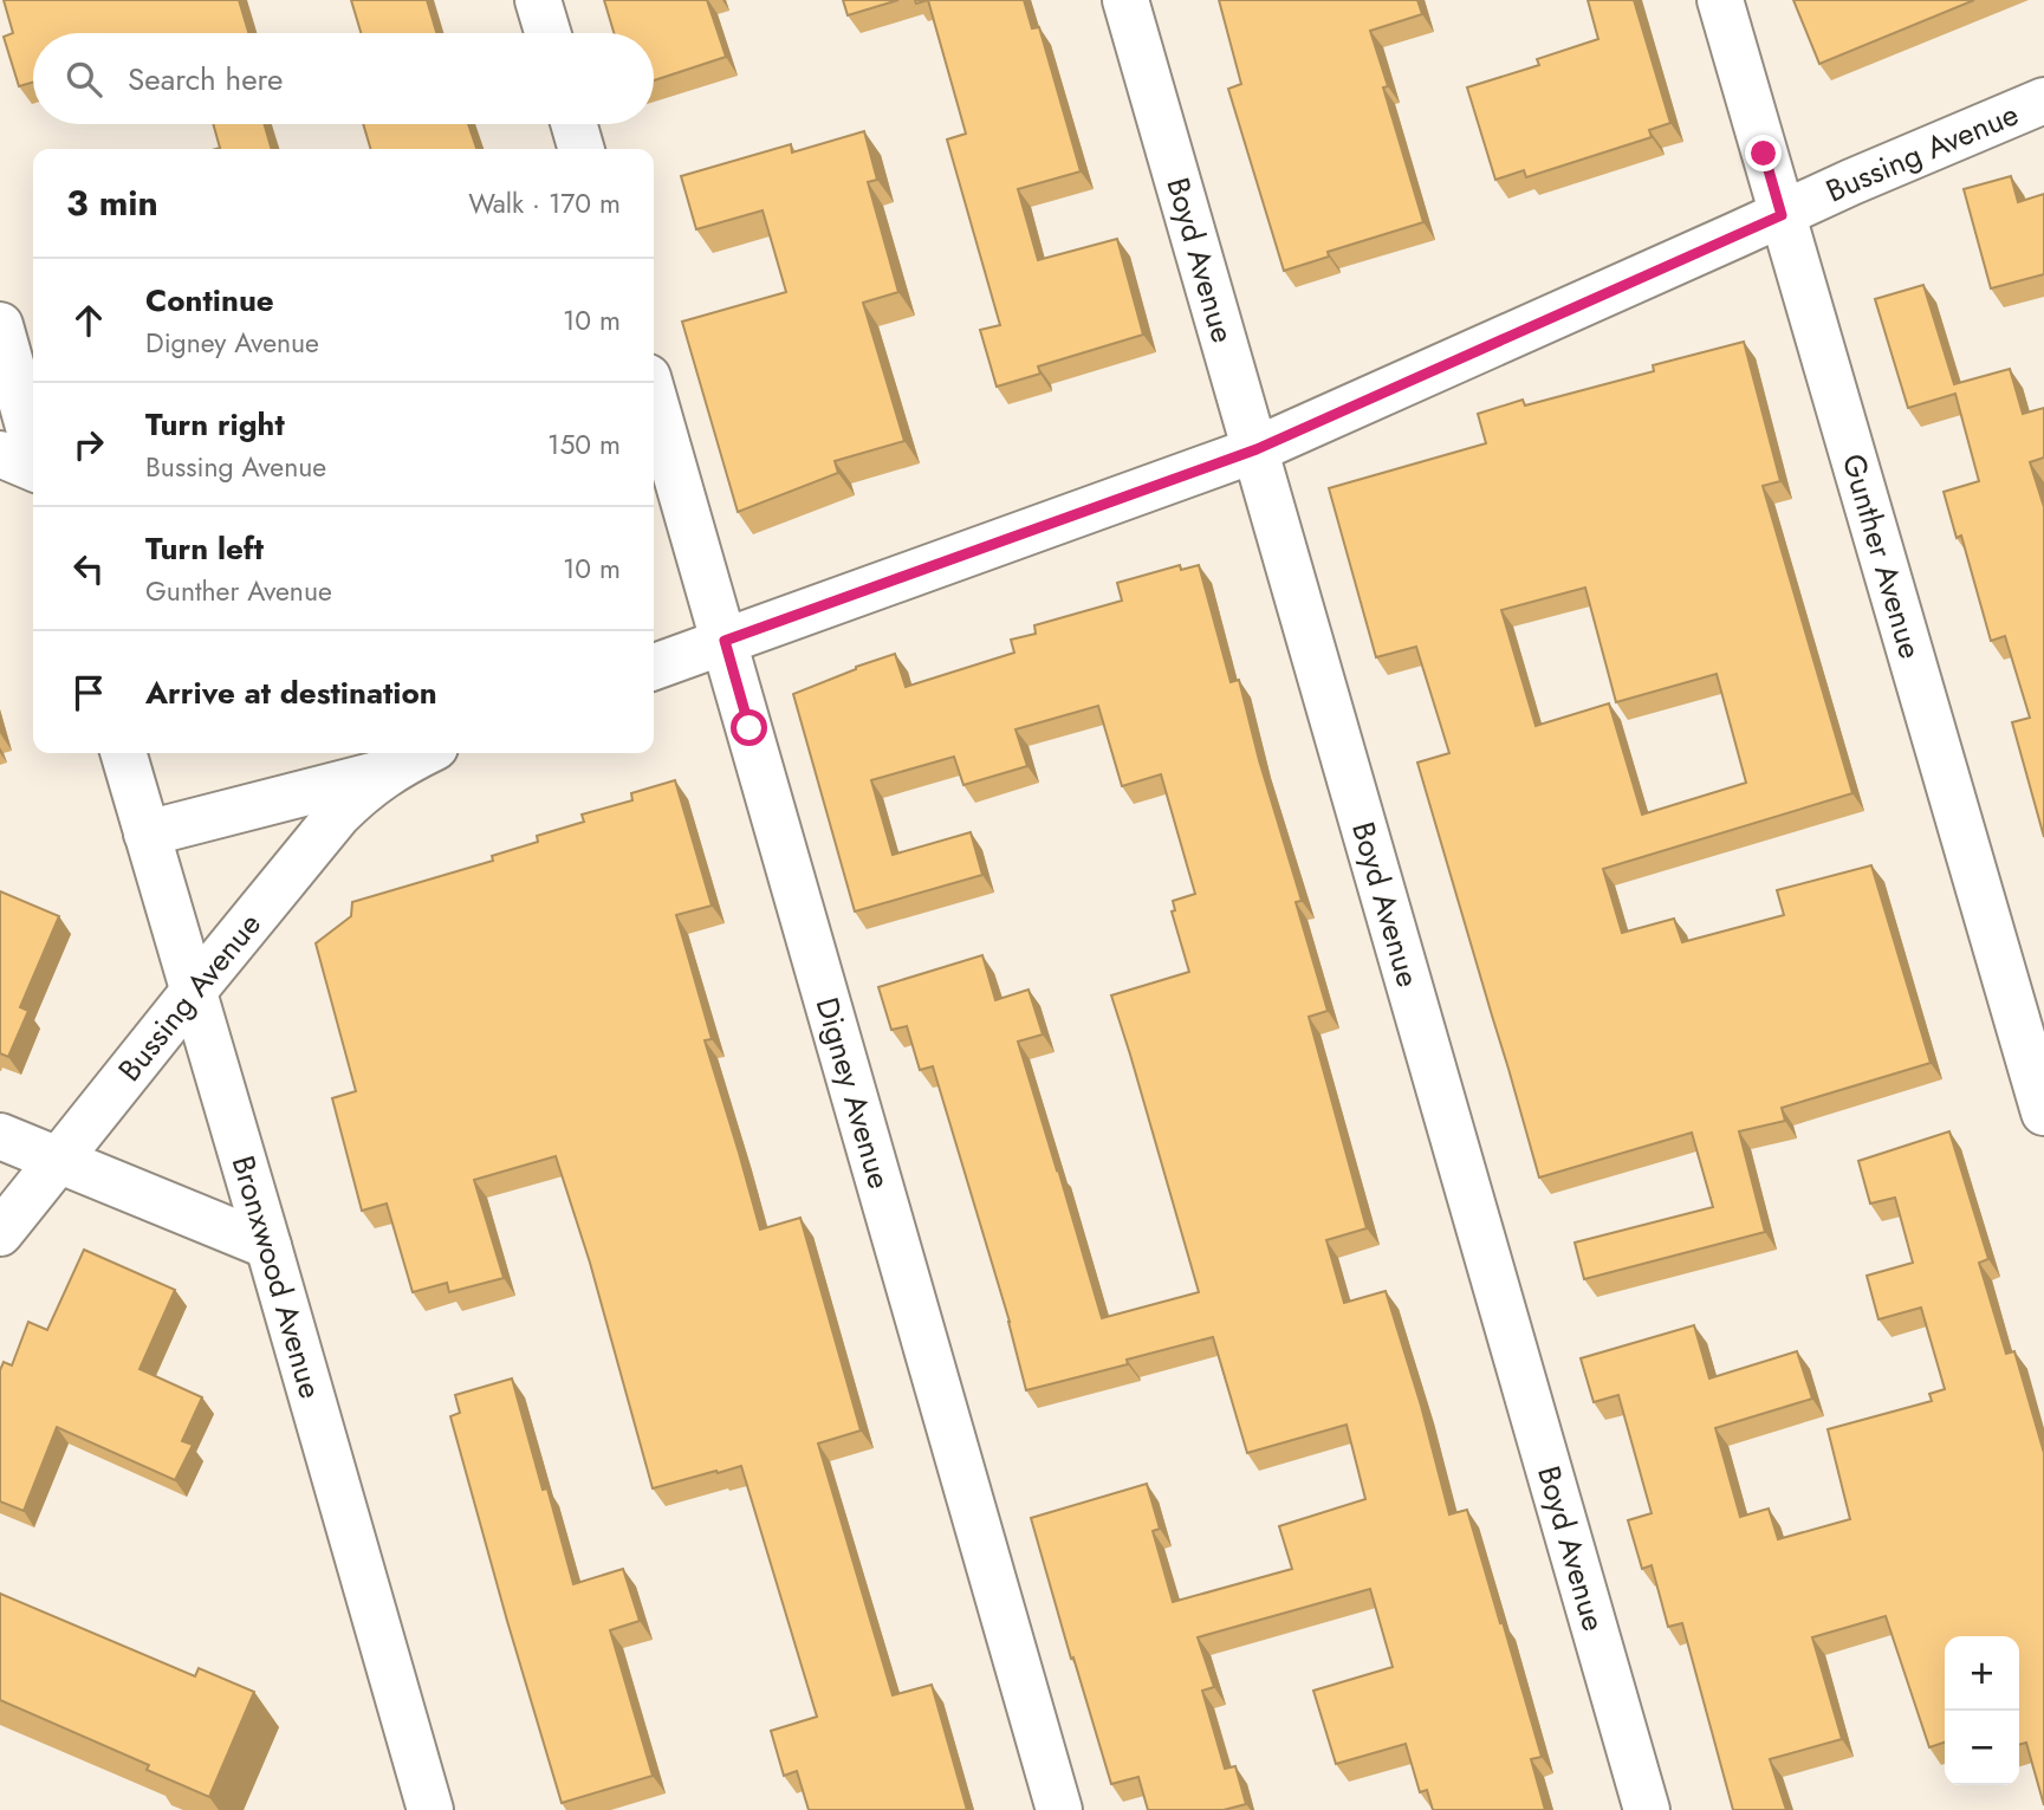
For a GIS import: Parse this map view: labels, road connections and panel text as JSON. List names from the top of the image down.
{
  "streets": {
    "street": [
      "Bussing Avenue",
      "Boyd Avenue",
      "Gunther Avenue",
      "Digney Avenue",
      "Bronxwood Avenue"
    ]
  },
  "crossings": [
    ["Bussing Avenue", "Boyd Avenue"],
    ["Bussing Avenue", "Gunther Avenue"],
    ["Bussing Avenue", "Digney Avenue"],
    ["Bussing Avenue", "Bronxwood Avenue"]
  ],
  "page": {
    "search": "Search here",
    "heading": ["3 min", "Walk · 170 m"],
    "list": [
      ["Continue", "Digney Avenue", "10 m"],
      ["Turn right", "Bussing Avenue", "150 m"],
      ["Turn left", "Gunther Avenue", "10 m"],
      "Arrive at destination"
    ],
    "map_buttons": ["+", "−"]
  }
}
